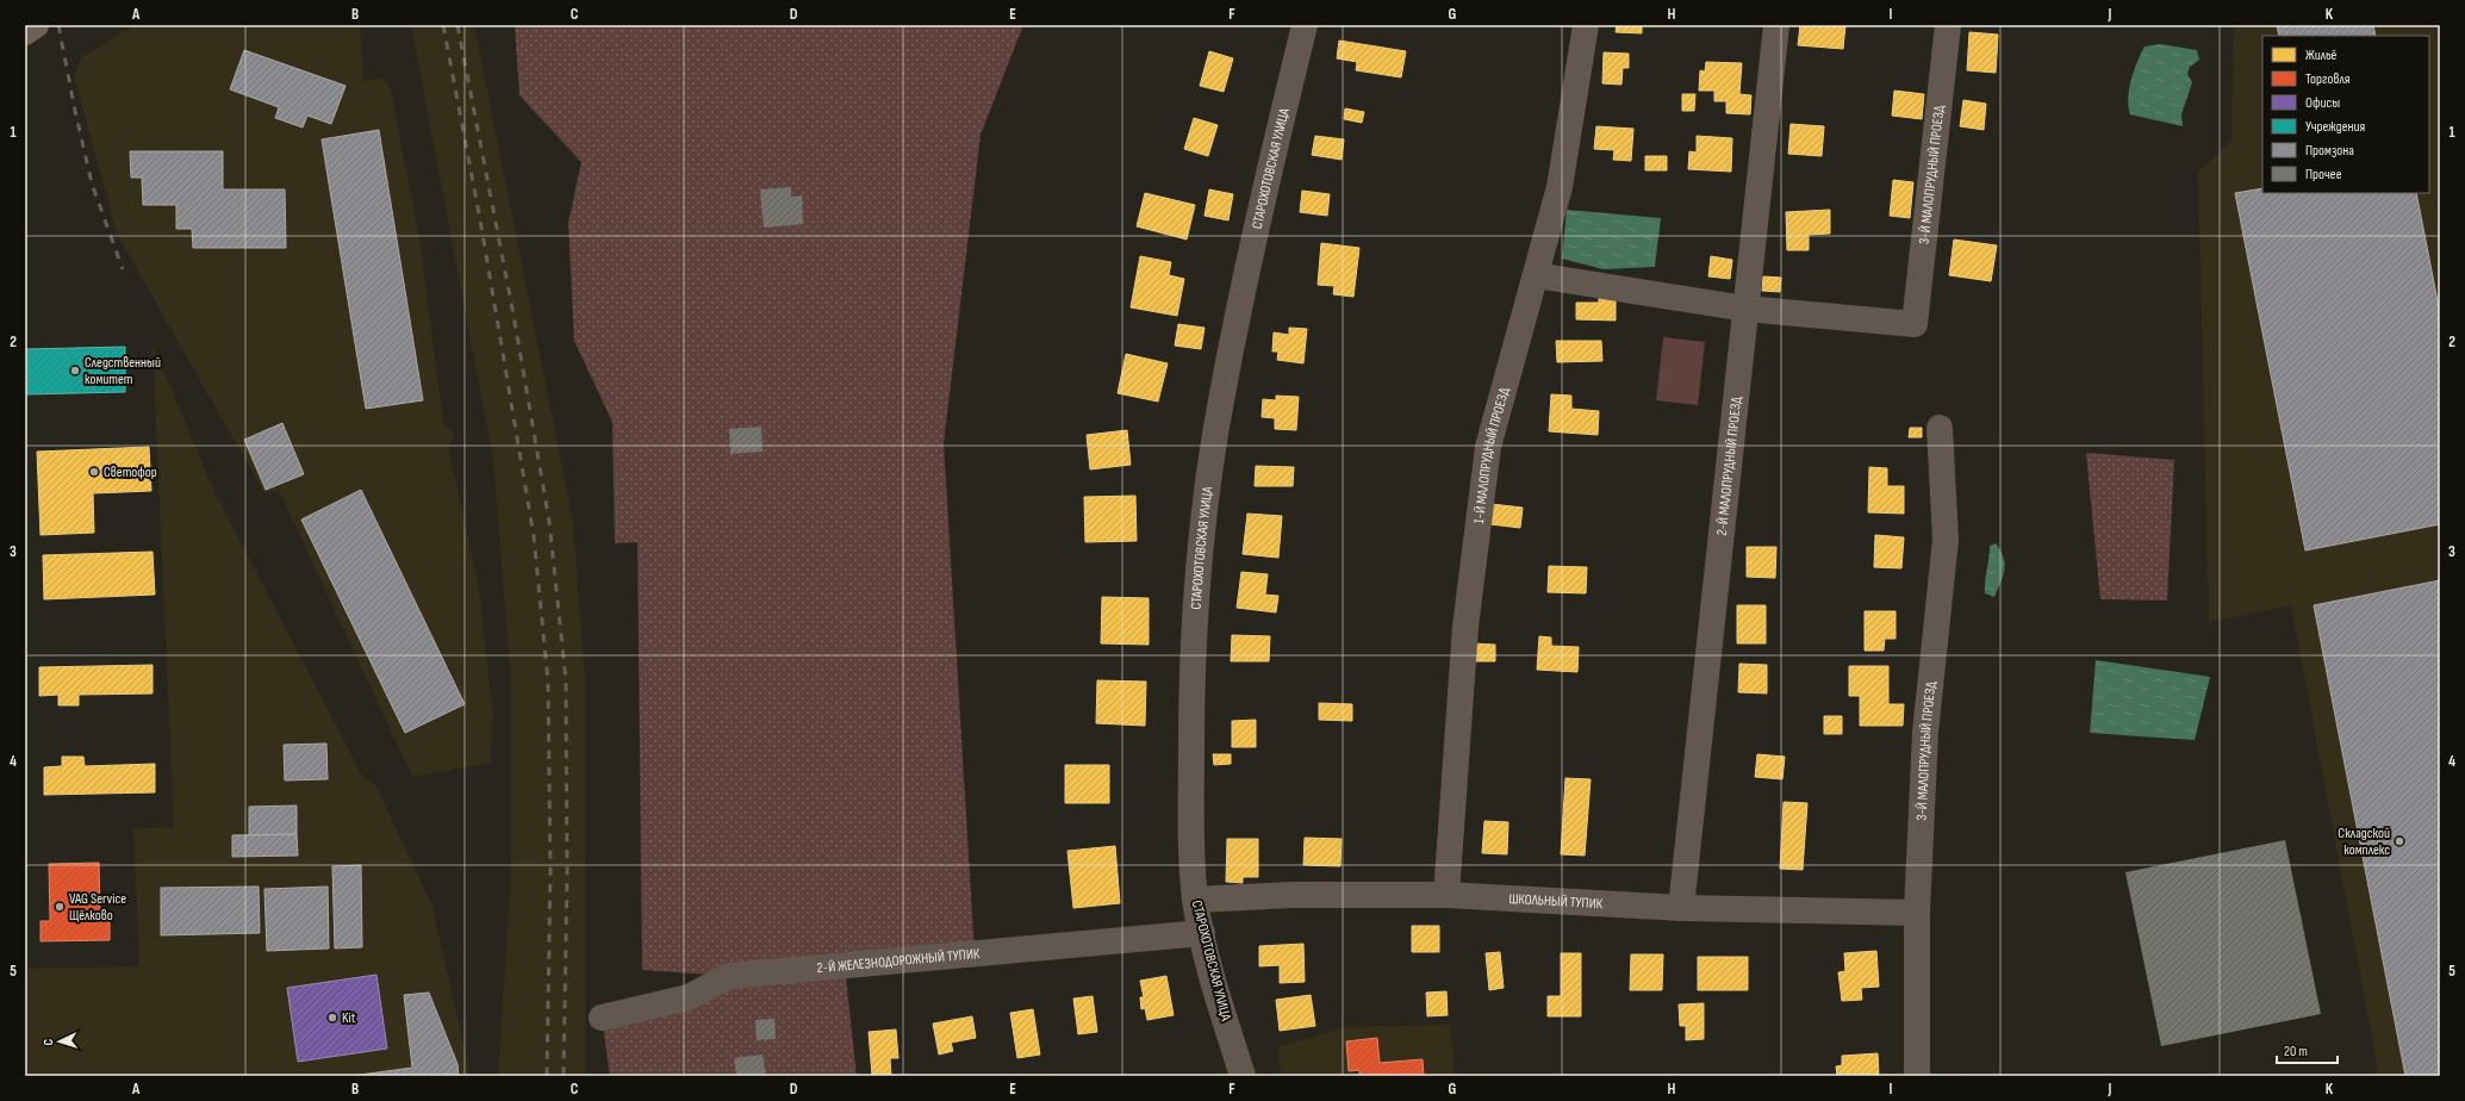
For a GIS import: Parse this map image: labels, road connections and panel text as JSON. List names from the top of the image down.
{
  "streets": {
    "street": [
      "СТАРОХОТОВСКАЯ УЛИЦА",
      "3-Й МАЛОПРУДНЫЙ ПРОЕЗД",
      "1-Й МАЛОПРУДНЫЙ ПРОЕЗД",
      "2-Й МАЛОПРУДНЫЙ ПРОЕЗД",
      "ШКОЛЬНЫЙ ТУПИК",
      "2-Й ЖЕЛЕЗНОДОРОЖНЫЙ ТУПИК"
    ]
  },
  "crossings": [
    ["СТАРОХОТОВСКАЯ УЛИЦА", "ШКОЛЬНЫЙ ТУПИК"],
    ["СТАРОХОТОВСКАЯ УЛИЦА", "2-Й ЖЕЛЕЗНОДОРОЖНЫЙ ТУПИК"],
    ["3-Й МАЛОПРУДНЫЙ ПРОЕЗД", "2-Й МАЛОПРУДНЫЙ ПРОЕЗД"],
    ["3-Й МАЛОПРУДНЫЙ ПРОЕЗД", "ШКОЛЬНЫЙ ТУПИК"],
    ["1-Й МАЛОПРУДНЫЙ ПРОЕЗД", "ШКОЛЬНЫЙ ТУПИК"],
    ["2-Й МАЛОПРУДНЫЙ ПРОЕЗД", "ШКОЛЬНЫЙ ТУПИК"]
  ],
  "places": [
    "Следственный комитет",
    "Светофор",
    "Складской комплекс",
    "VAG Service Щёлково",
    "Kit"
  ],
  "legend": [
    "Жильё",
    "Торговля",
    "Офисы",
    "Учреждения",
    "Промзона",
    "Прочее"
  ],
  "scale_bar": "20 m",
  "north": "left",
  "grid": {
    "columns": [
      "A",
      "B",
      "C",
      "D",
      "E",
      "F",
      "G",
      "H",
      "I",
      "J",
      "K"
    ],
    "rows": [
      "1",
      "2",
      "3",
      "4",
      "5"
    ]
  }
}
